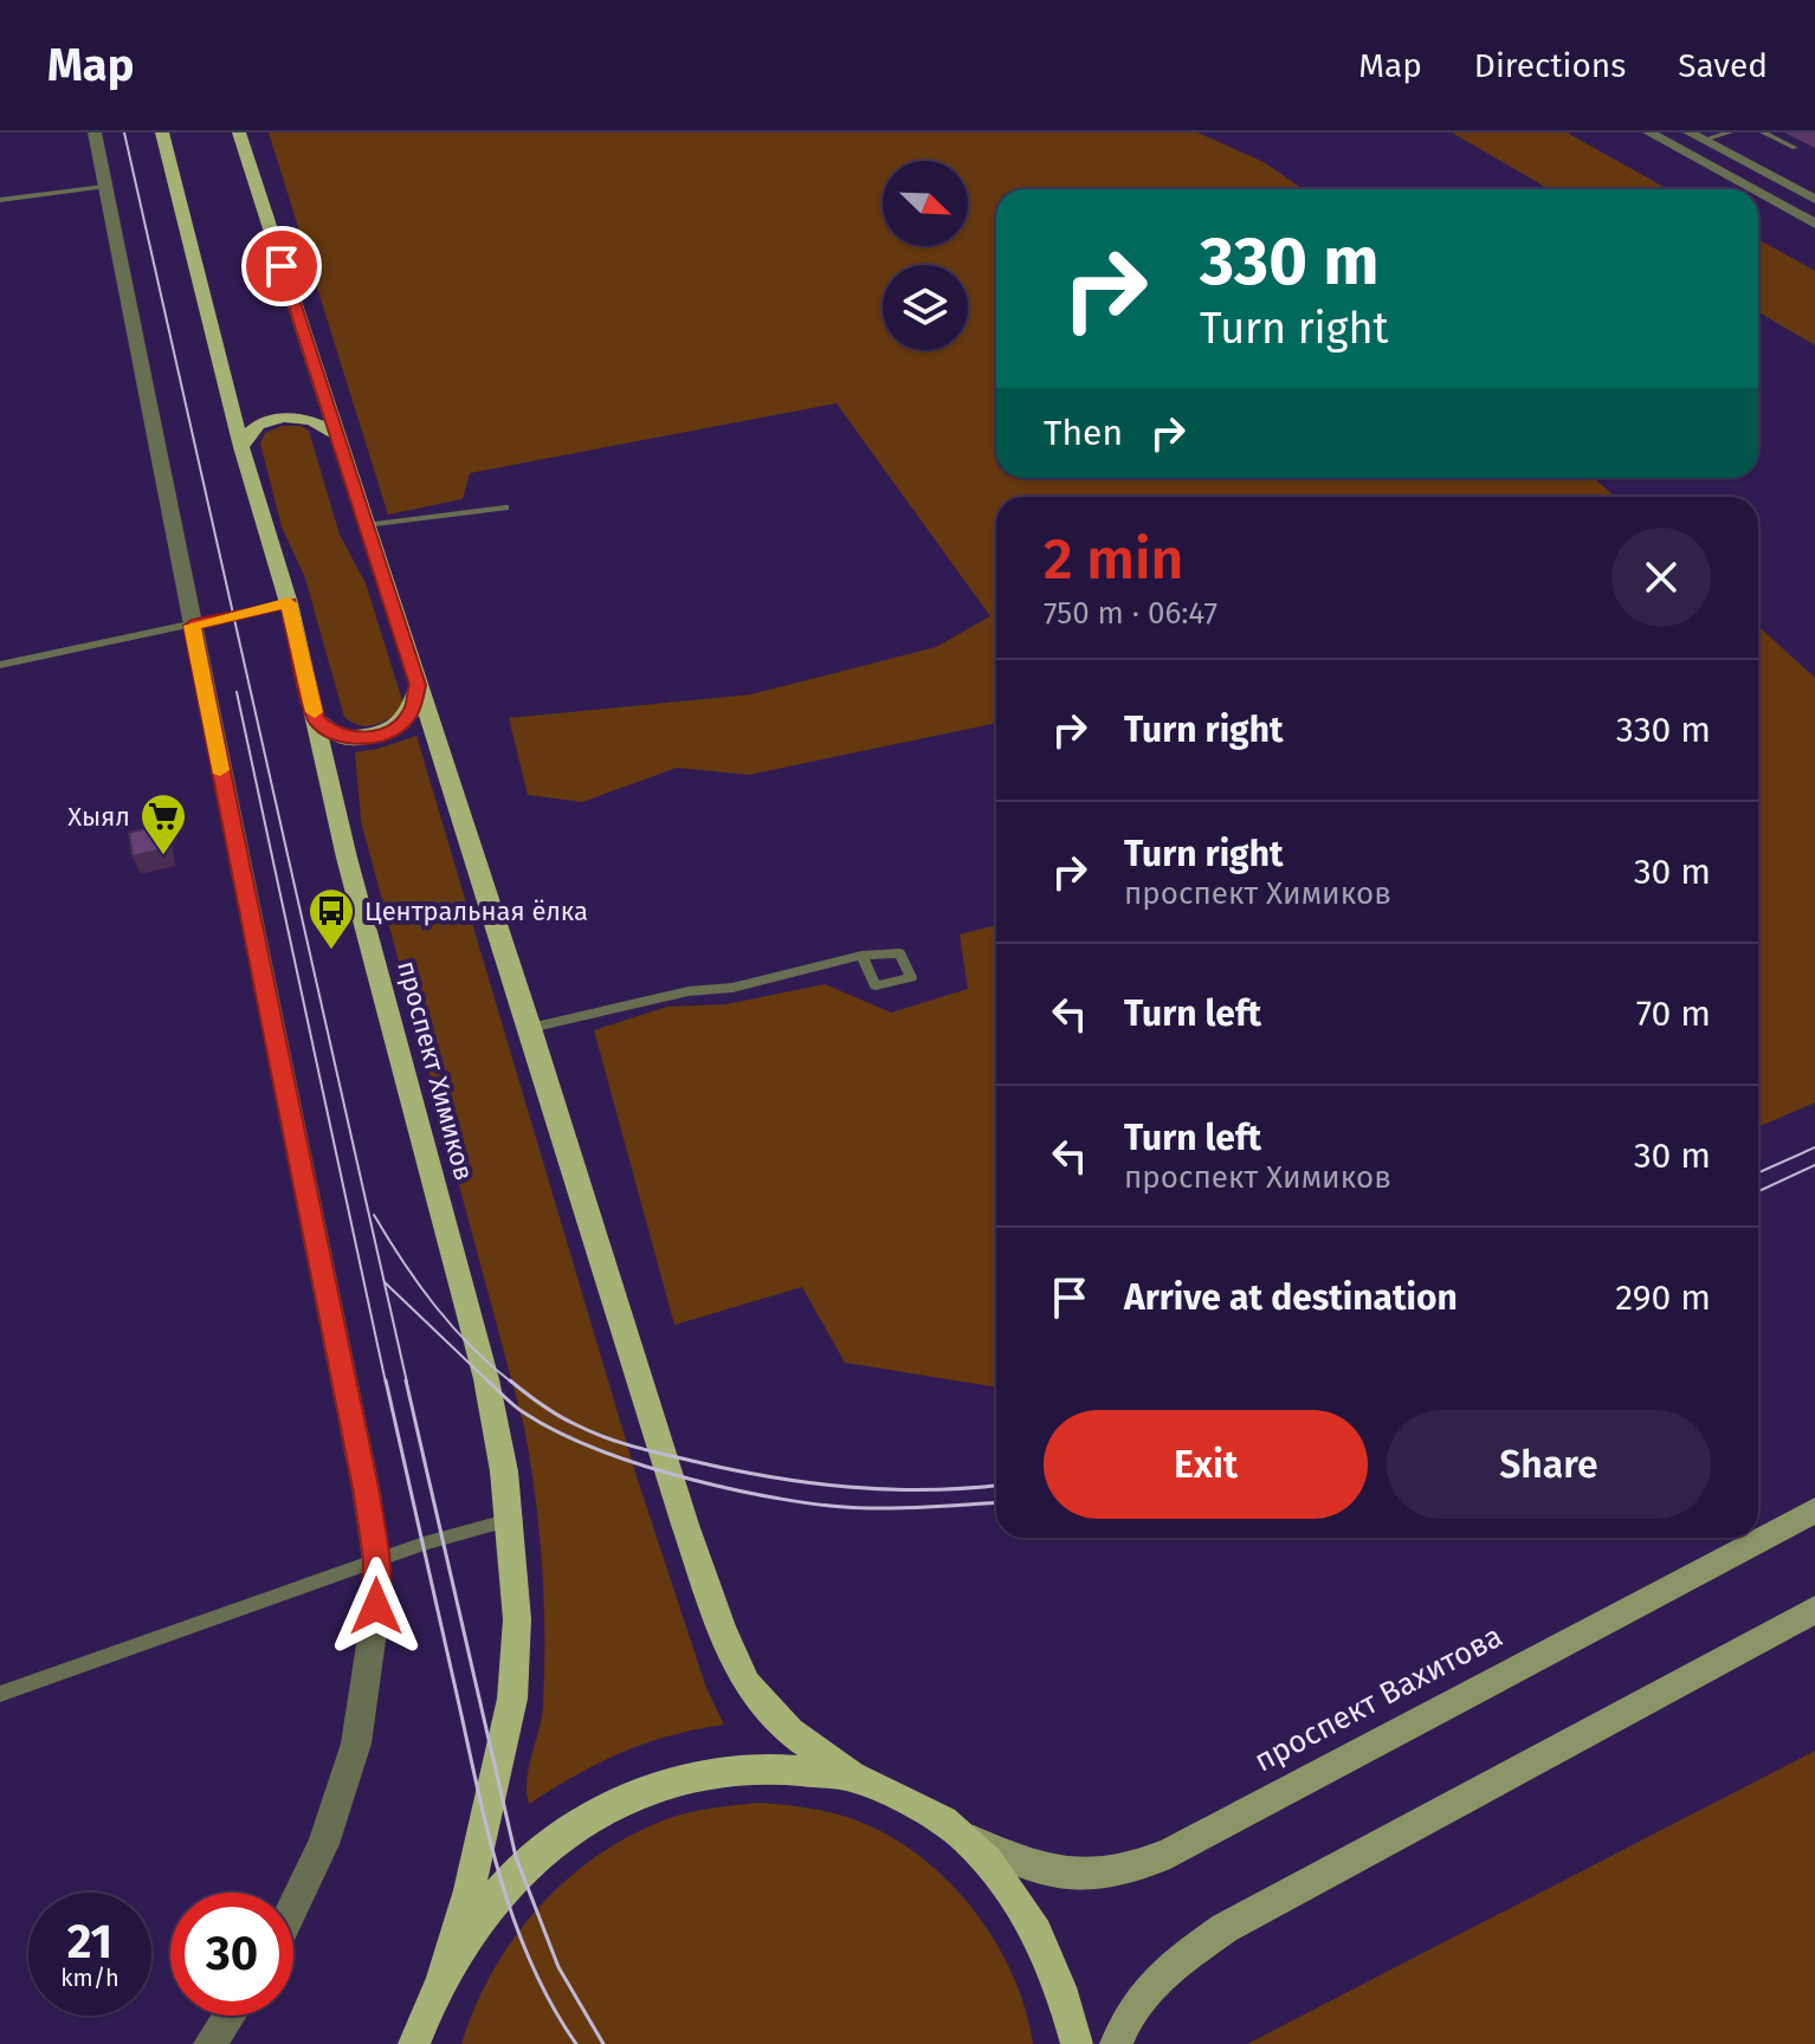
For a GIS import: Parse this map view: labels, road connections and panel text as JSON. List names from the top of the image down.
{
  "streets": {
    "main road": ["проспект Химиков", "проспект Вахитова"]
  },
  "crossings": [
    ["проспект Химиков", "проспект Вахитова"]
  ],
  "places": {
    "supermarket": ["Хыял"],
    "bus stop": ["Центральная ёлка"]
  },
  "north": "bottom right",
  "page": {
    "header": "Map",
    "nav": ["Map", "Directions", "Saved"],
    "turn": ["330 m", "Turn right"],
    "then": "Then",
    "heading": ["2 min", "750 m · 06:47"],
    "list": [
      {
        "name": "Turn right",
        "value": "330 m"
      },
      {
        "name": "Turn right",
        "note": "проспект Химиков",
        "value": "30 m"
      },
      {
        "name": "Turn left",
        "value": "70 m"
      },
      {
        "name": "Turn left",
        "note": "проспект Химиков",
        "value": "30 m"
      },
      {
        "name": "Arrive at destination",
        "value": "290 m"
      }
    ],
    "buttons": ["Exit", "Share"],
    "speed": "21 km/h",
    "limit": "30"
  }
}
